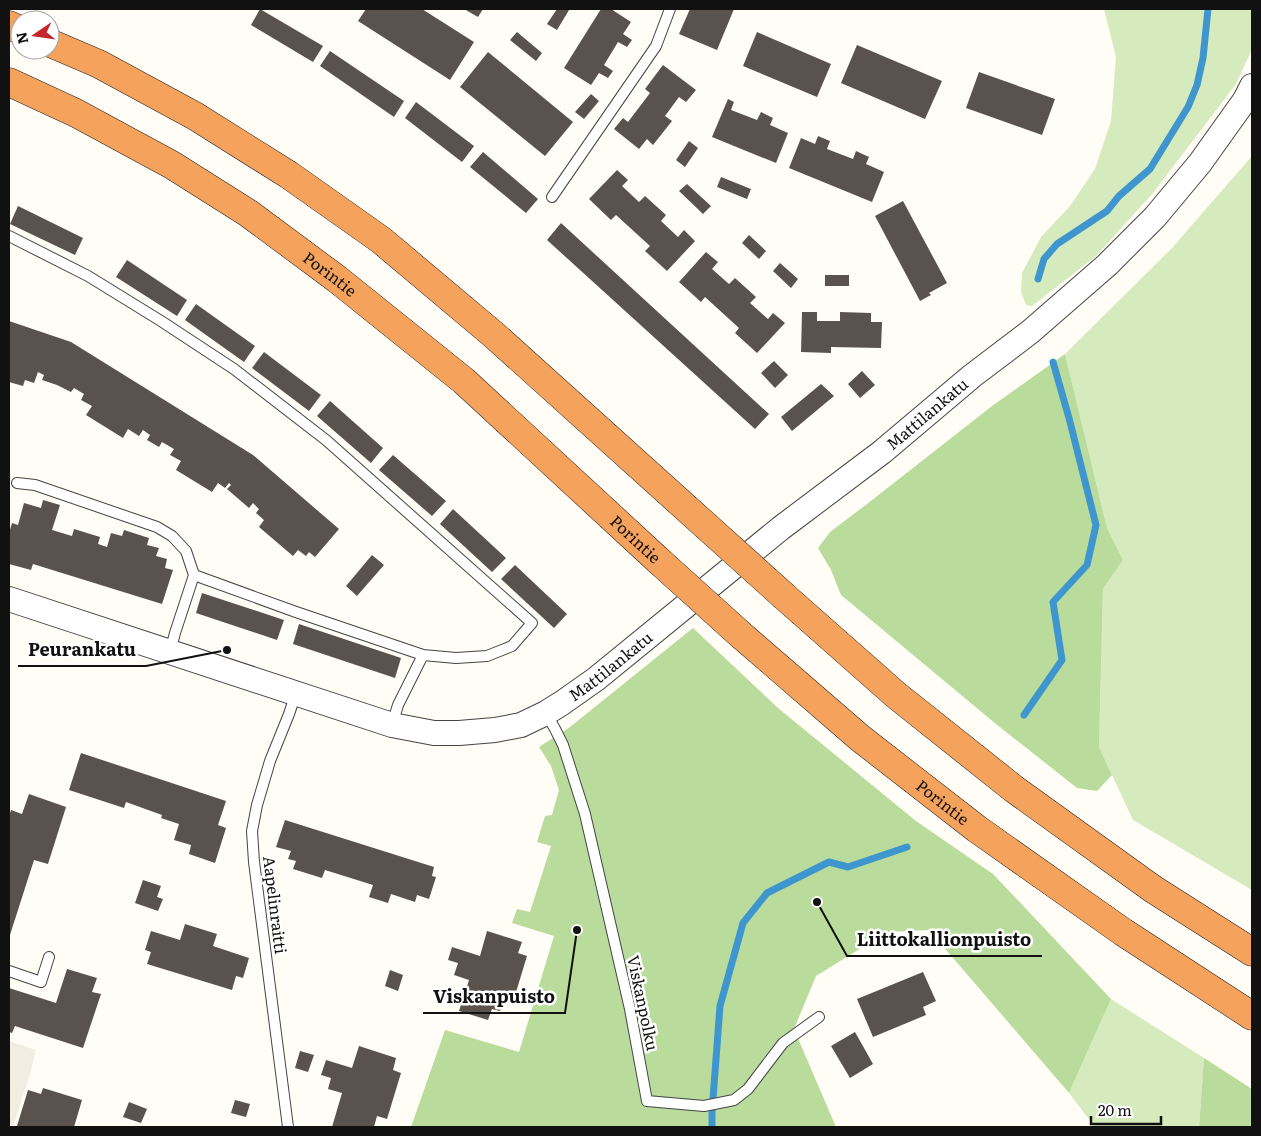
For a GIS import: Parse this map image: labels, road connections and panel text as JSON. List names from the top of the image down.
{
  "streets": {
    "highway": ["Porintie"],
    "street": ["Mattilankatu"],
    "lane": ["Aapelinraitti", "Viskanpolku"]
  },
  "crossings": [
    ["Mattilankatu", "Aapelinraitti"],
    ["Mattilankatu", "Viskanpolku"]
  ],
  "places": ["Peurankatu", "Liittokallionpuisto", "Viskanpuisto"],
  "scale_bar": "20 m",
  "north": "left"
}
